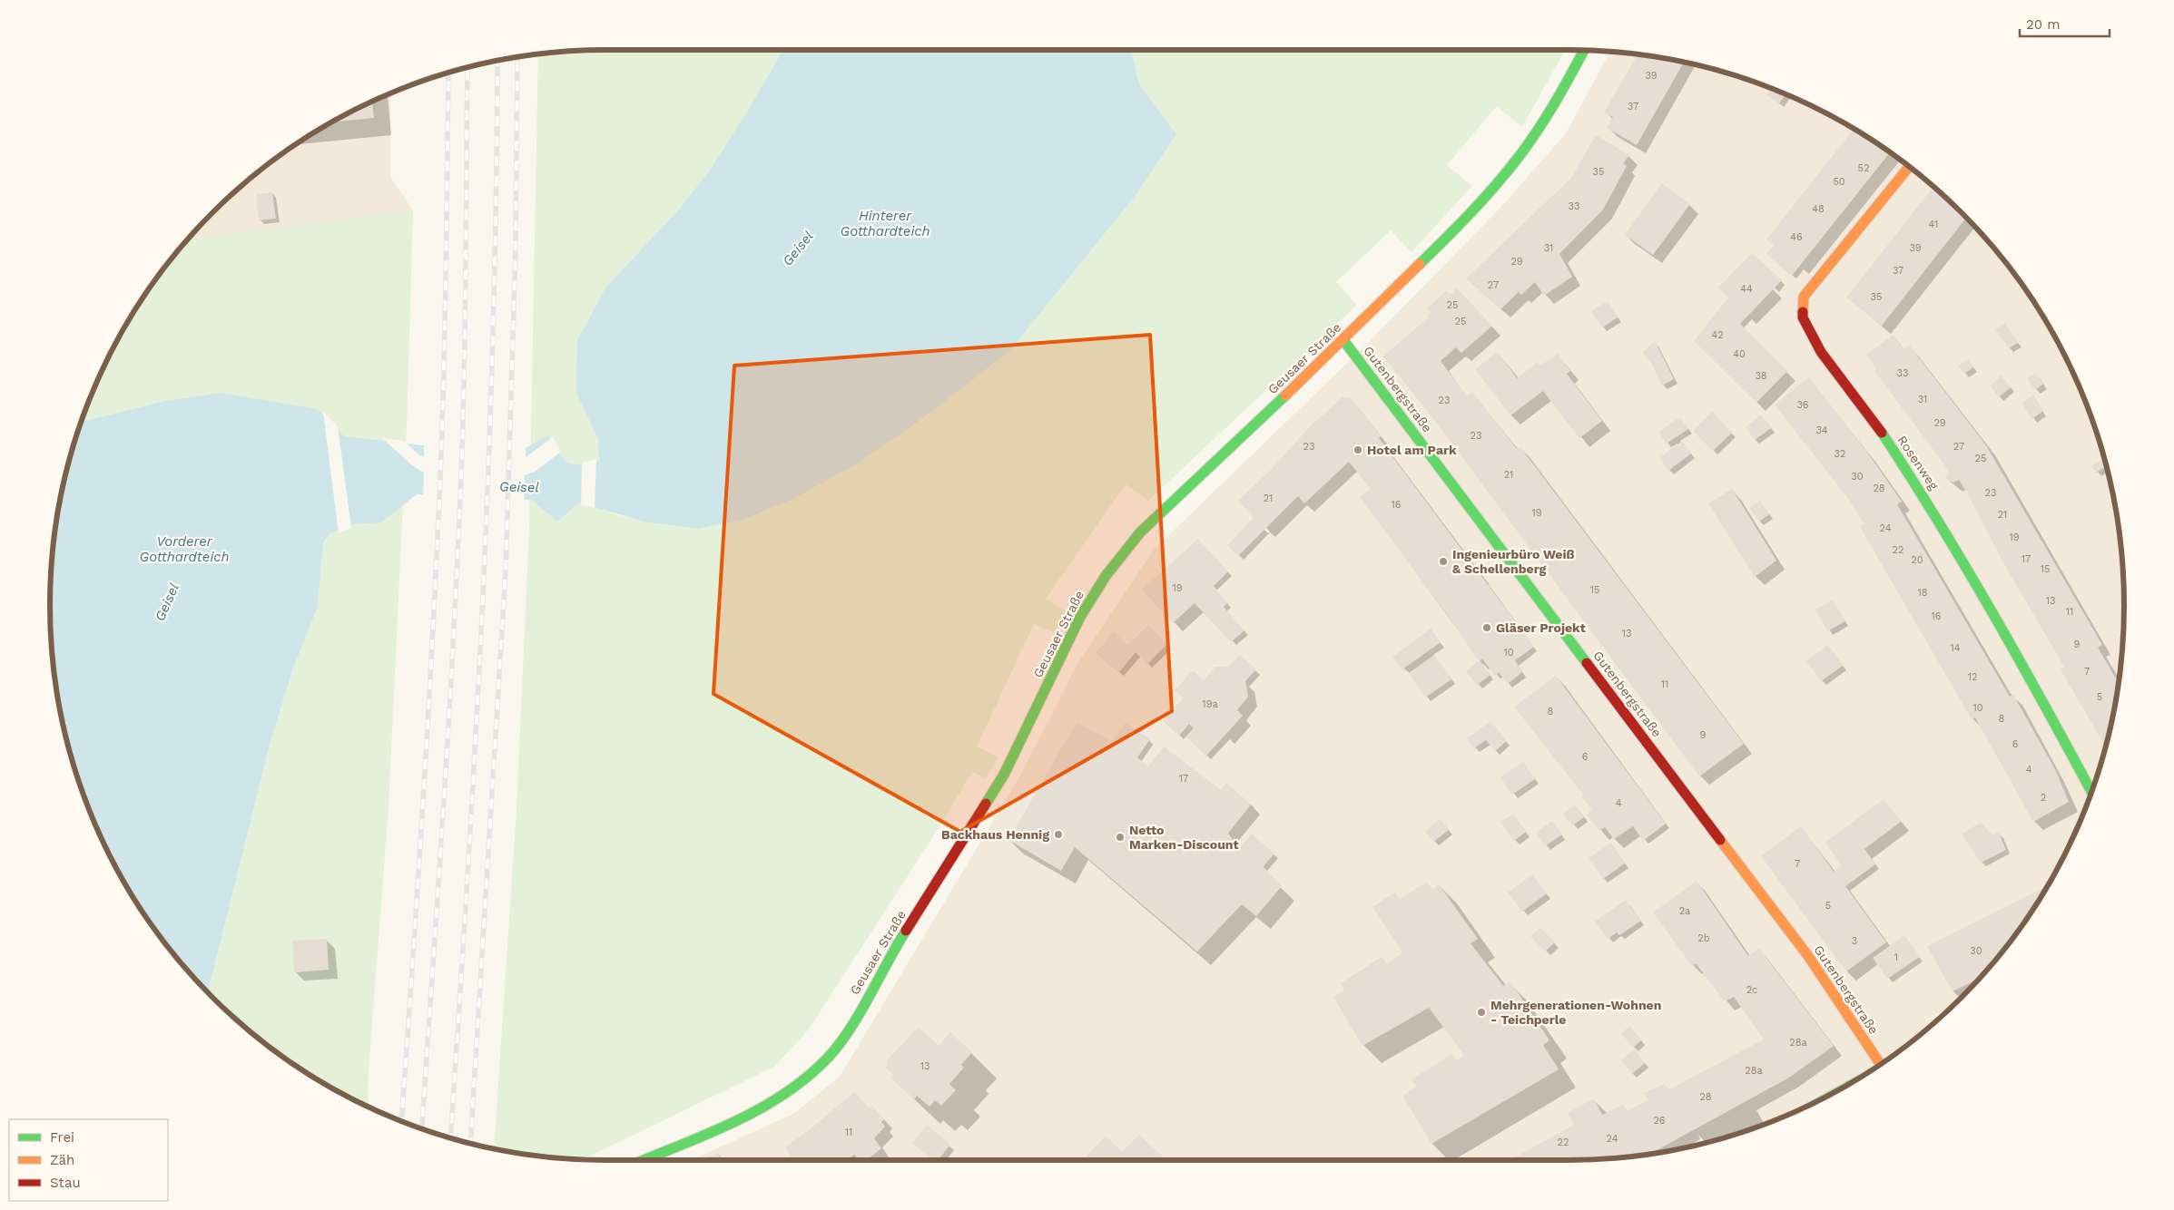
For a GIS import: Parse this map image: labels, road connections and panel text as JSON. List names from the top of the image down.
{
  "streets": {
    "street": ["Geusaer Straße", "Gutenbergstraße", "Rosenweg"]
  },
  "crossings": [
    ["Geusaer Straße", "Gutenbergstraße"]
  ],
  "water": ["Hinterer Gotthardteich", "Geisel", "Vorderer Gotthardteich"],
  "places": [
    "Hotel am Park",
    "Ingenieurbüro Weiß & Schellenberg",
    "Gläser Projekt",
    "Backhaus Hennig",
    "Netto Marken-Discount",
    "Mehrgenerationen-Wohnen - Teichperle"
  ],
  "house_numbers": [
    "39",
    "37",
    "52",
    "35",
    "50",
    "33",
    "48",
    "41",
    "46",
    "31",
    "39",
    "29",
    "37",
    "27",
    "44",
    "35",
    "25",
    "25",
    "42",
    "40",
    "33",
    "38",
    "31",
    "23",
    "36",
    "29",
    "34",
    "23",
    "23",
    "27",
    "32",
    "25",
    "21",
    "30",
    "28",
    "23",
    "21",
    "16",
    "19",
    "21",
    "24",
    "19",
    "22",
    "17",
    "20",
    "15",
    "19",
    "15",
    "18",
    "13",
    "11",
    "16",
    "13",
    "9",
    "14",
    "10",
    "7",
    "12",
    "11",
    "5",
    "19a",
    "10",
    "8",
    "8",
    "9",
    "6",
    "6",
    "4",
    "17",
    "2",
    "4",
    "7",
    "5",
    "2a",
    "2b",
    "3",
    "30",
    "1",
    "2c",
    "28a",
    "13",
    "28a",
    "28",
    "26",
    "11",
    "24",
    "22"
  ],
  "legend": ["Frei", "Zäh", "Stau"],
  "scale_bar": "20 m"
}
